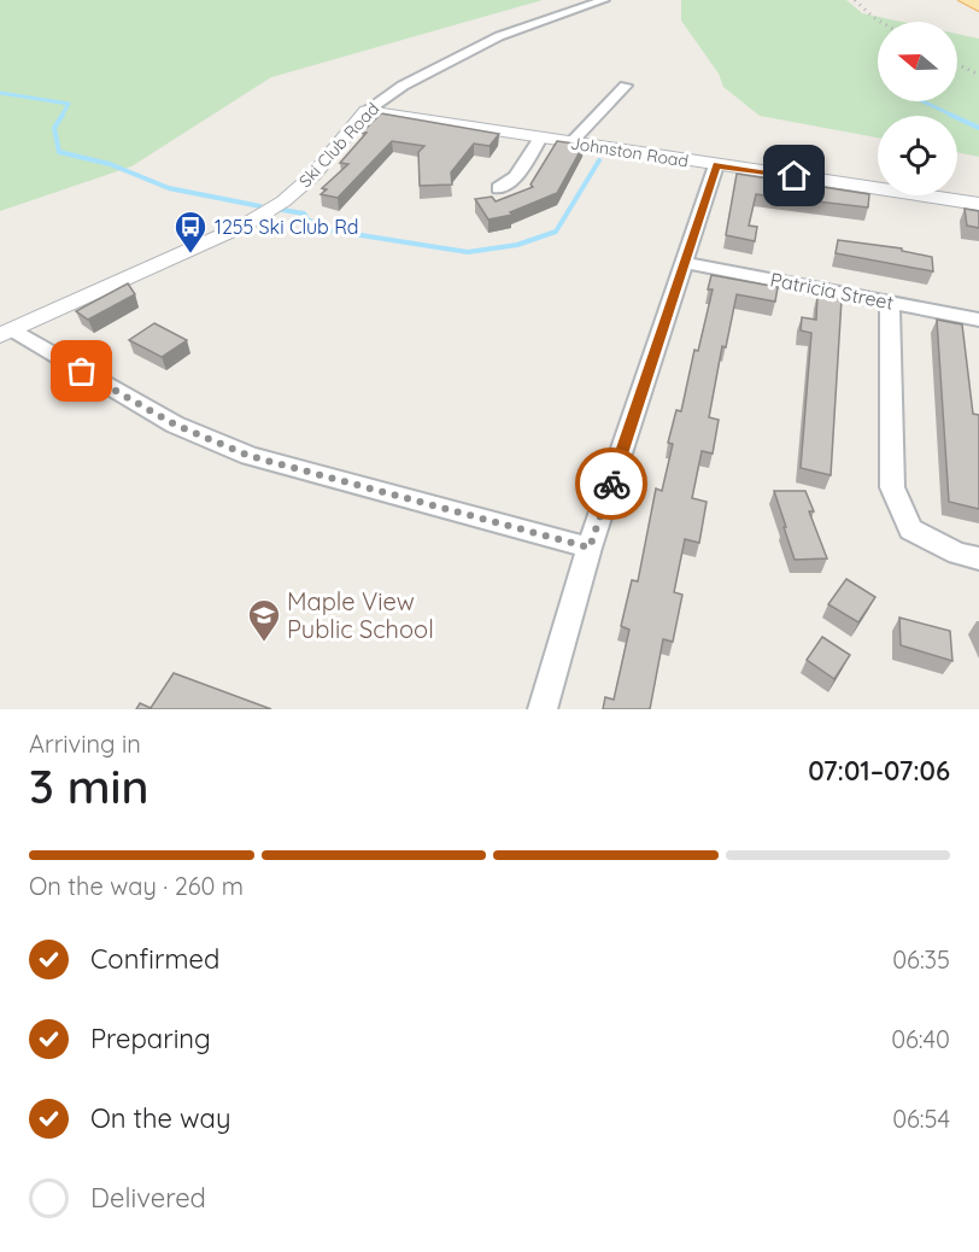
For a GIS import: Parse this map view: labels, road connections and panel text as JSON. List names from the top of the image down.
{
  "streets": {
    "street": ["Ski Club Road", "Johnston Road", "Patricia Street"]
  },
  "crossings": [
    ["Ski Club Road", "Johnston Road"]
  ],
  "places": {
    "bus stop": ["1255 Ski Club Rd"],
    "school or university": ["Maple View Public School"]
  },
  "north": "left",
  "page": {
    "heading": ["3 min", "Arriving in", "07:01–07:06"],
    "bar": "On the way · 260 m",
    "list": [
      ["Confirmed", "06:35"],
      ["Preparing", "06:40"],
      ["On the way", "06:54"],
      "Delivered"
    ]
  }
}
